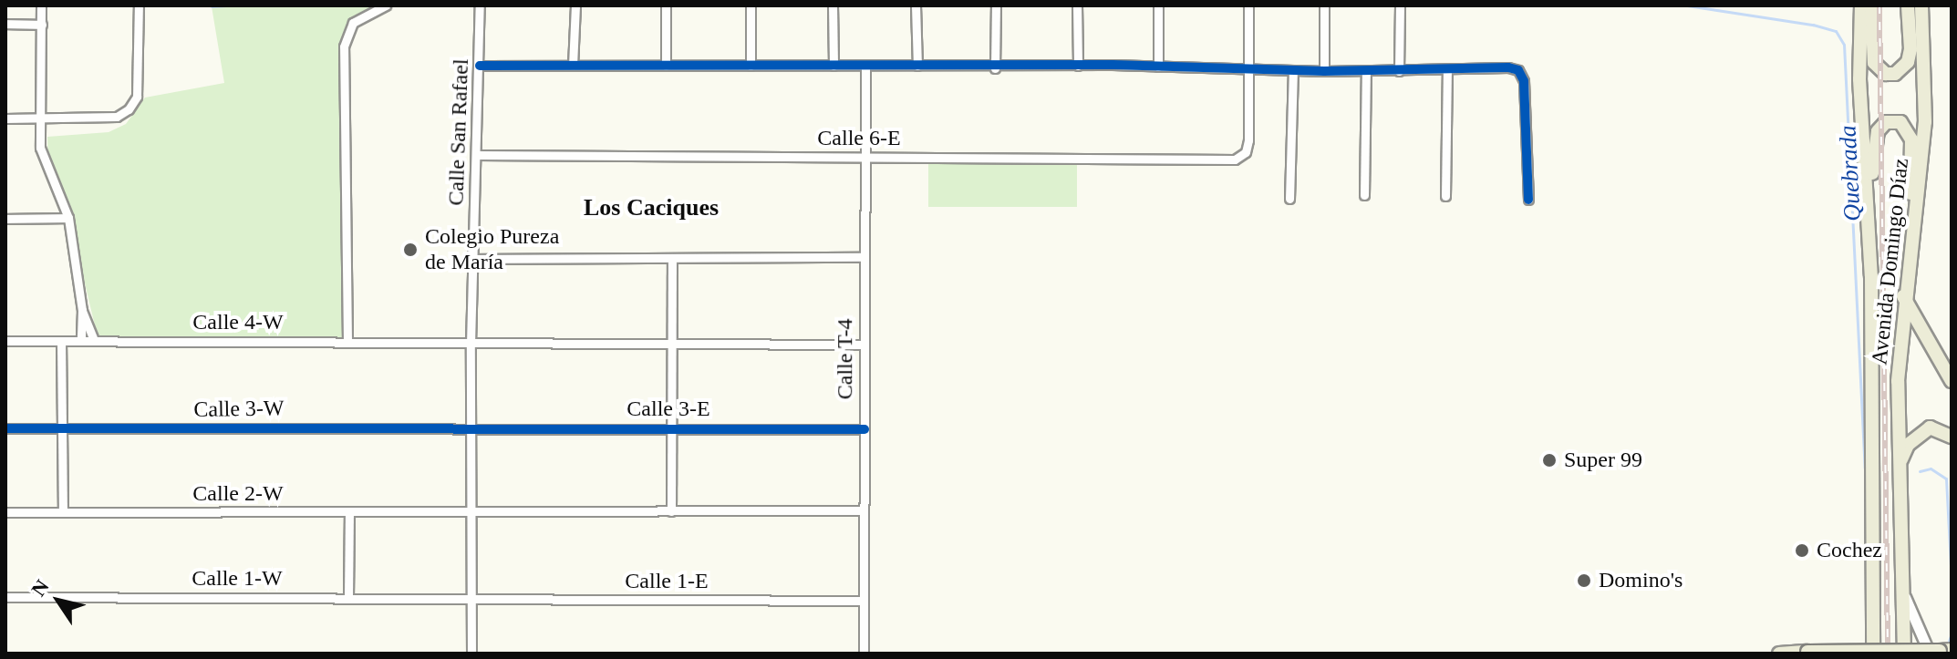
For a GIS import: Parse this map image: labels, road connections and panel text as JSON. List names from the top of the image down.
{
  "streets": {
    "main road": ["Avenida Domingo Díaz"],
    "street": [
      "Calle San Rafael",
      "Calle 6-E",
      "Calle 4-W",
      "Calle T-4",
      "Calle 3-W",
      "Calle 3-E",
      "Calle 2-W",
      "Calle 1-W",
      "Calle 1-E"
    ]
  },
  "crossings": [
    ["Calle San Rafael", "Calle 6-E"],
    ["Calle San Rafael", "Calle 4-W"],
    ["Calle San Rafael", "Calle 3-W"],
    ["Calle San Rafael", "Calle 3-E"],
    ["Calle San Rafael", "Calle 2-W"],
    ["Calle San Rafael", "Calle 1-W"],
    ["Calle San Rafael", "Calle 1-E"],
    ["Calle 6-E", "Calle T-4"],
    ["Calle 4-W", "Calle T-4"],
    ["Calle T-4", "Calle 3-E"],
    ["Calle T-4", "Calle 2-W"],
    ["Calle T-4", "Calle 1-E"],
    ["Calle 3-W", "Calle 3-E"],
    ["Calle 1-W", "Calle 1-E"]
  ],
  "districts": ["Los Caciques"],
  "water": ["Quebrada"],
  "places": [
    "Colegio Pureza de María",
    "Super 99",
    "Cochez",
    "Domino's"
  ],
  "north": "top left"
}
